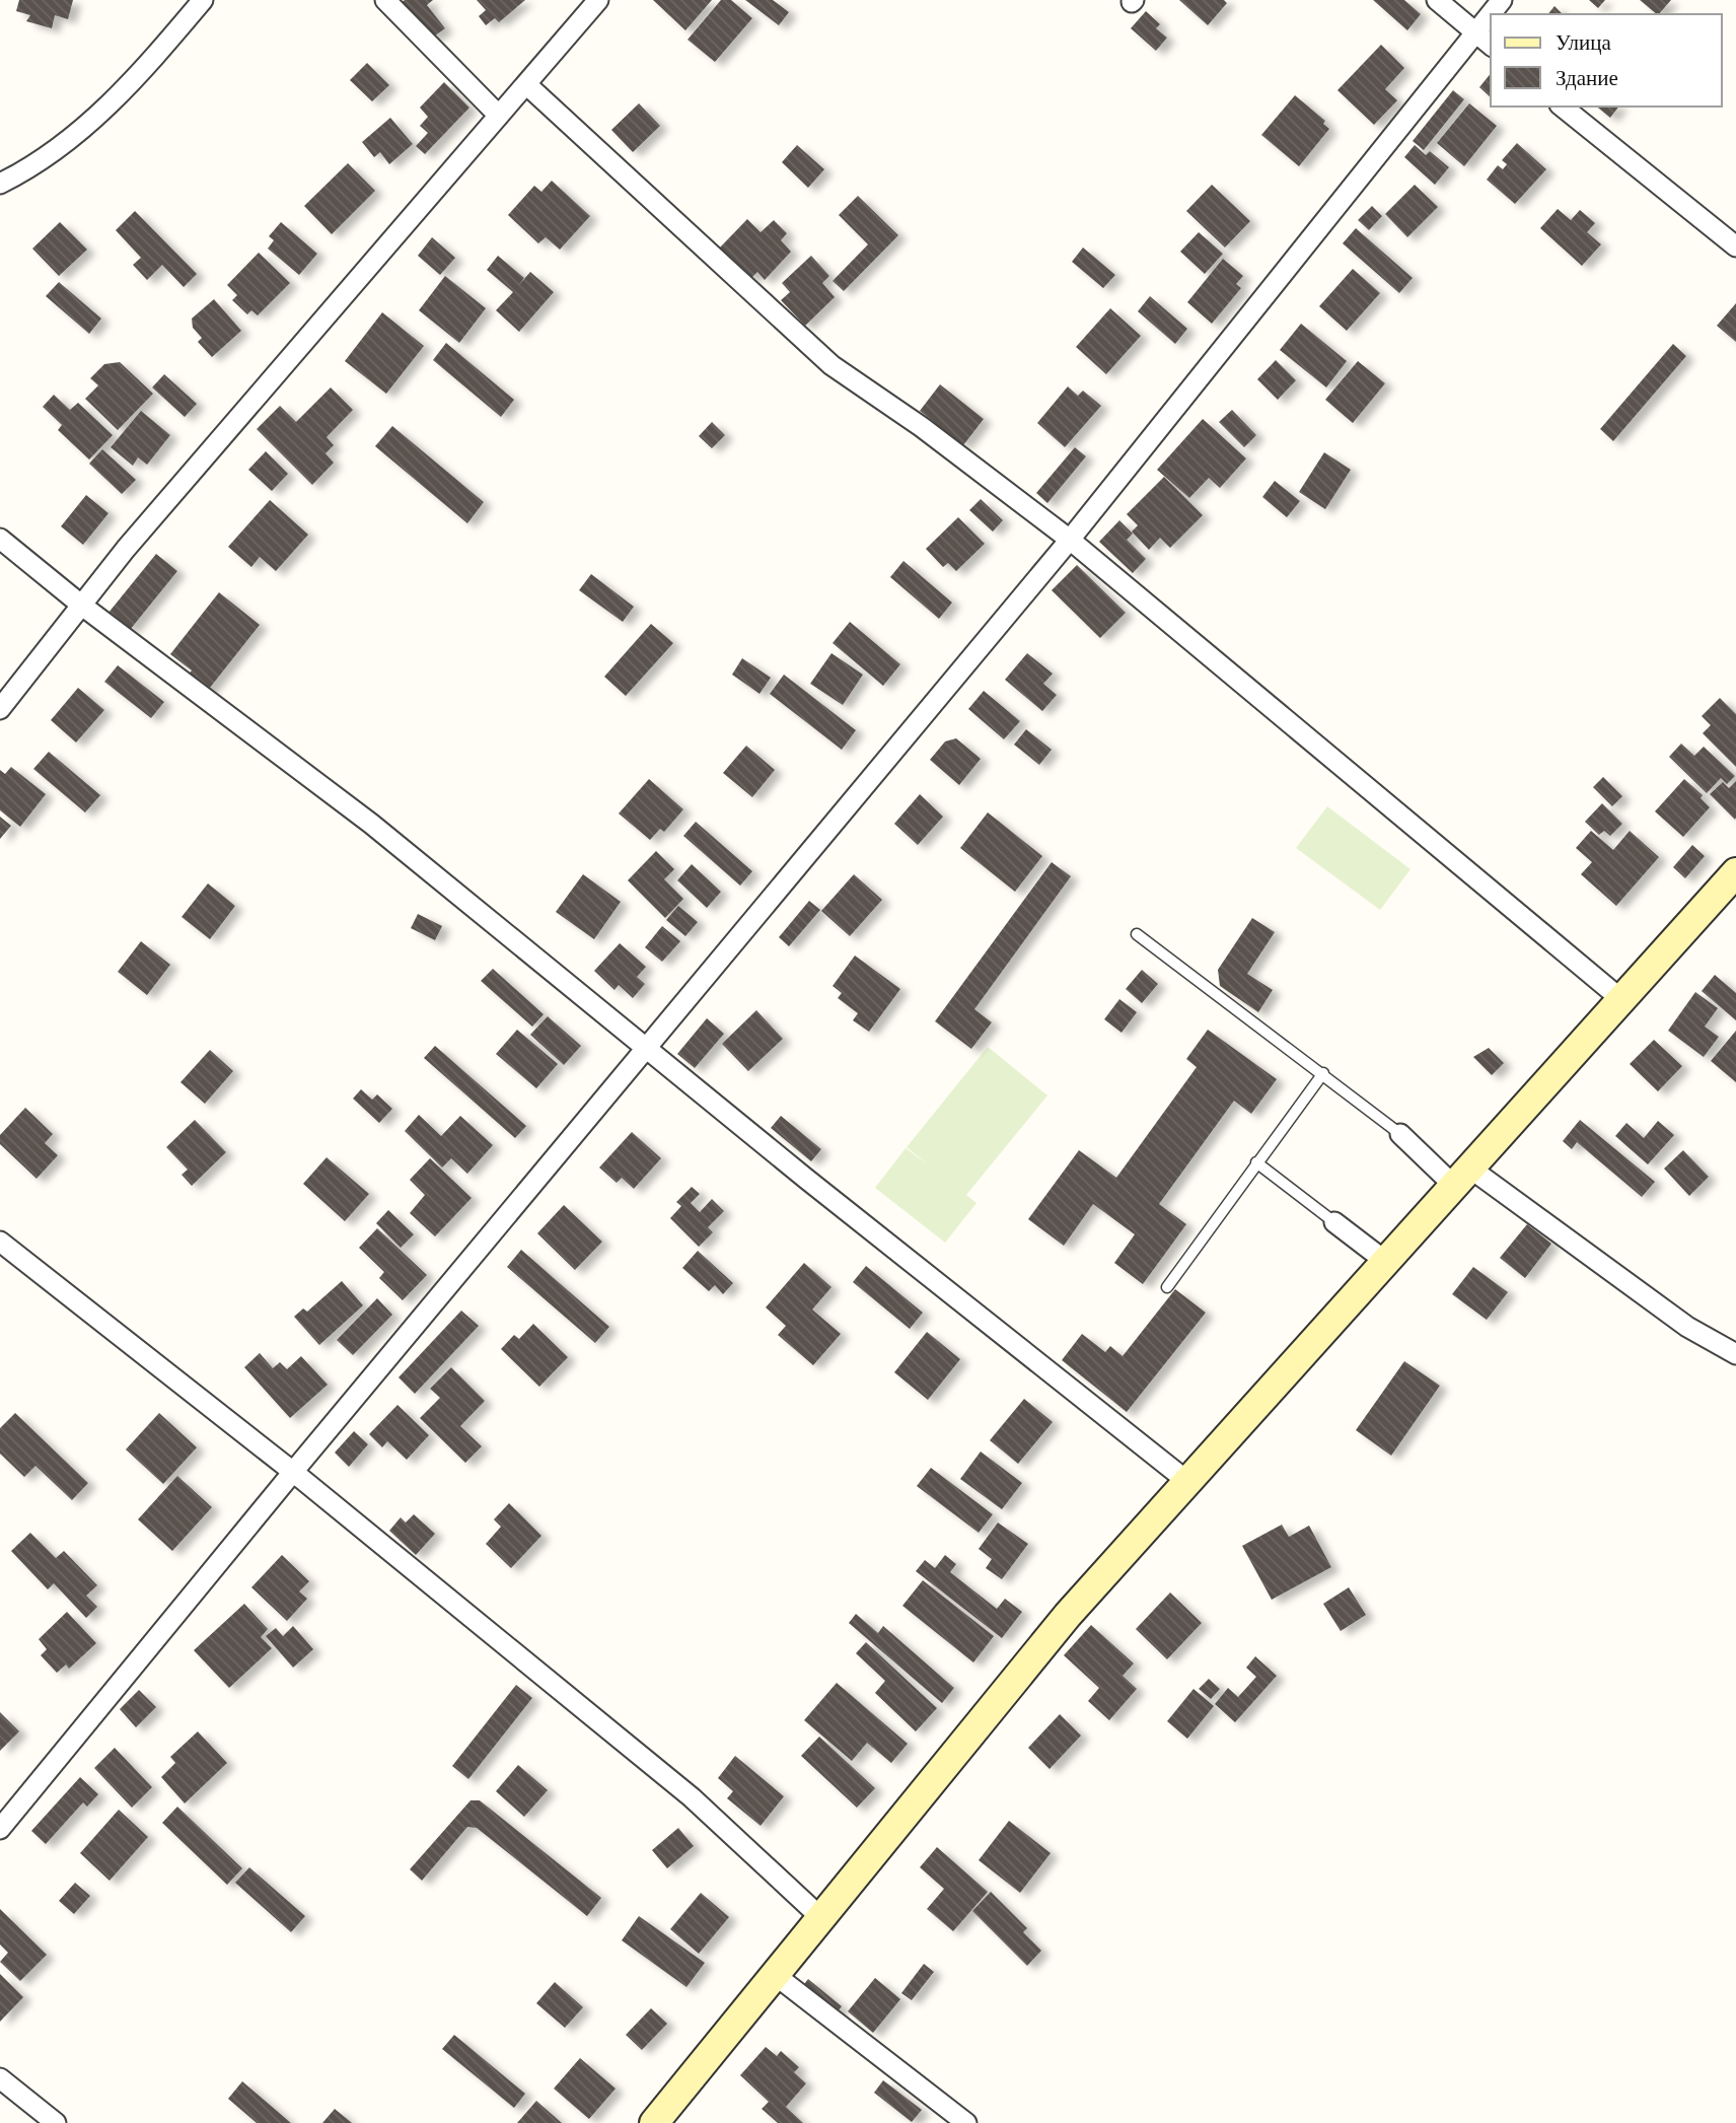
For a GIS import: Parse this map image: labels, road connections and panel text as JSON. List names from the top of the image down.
{
  "legend": ["Улица", "Здание"]
}
